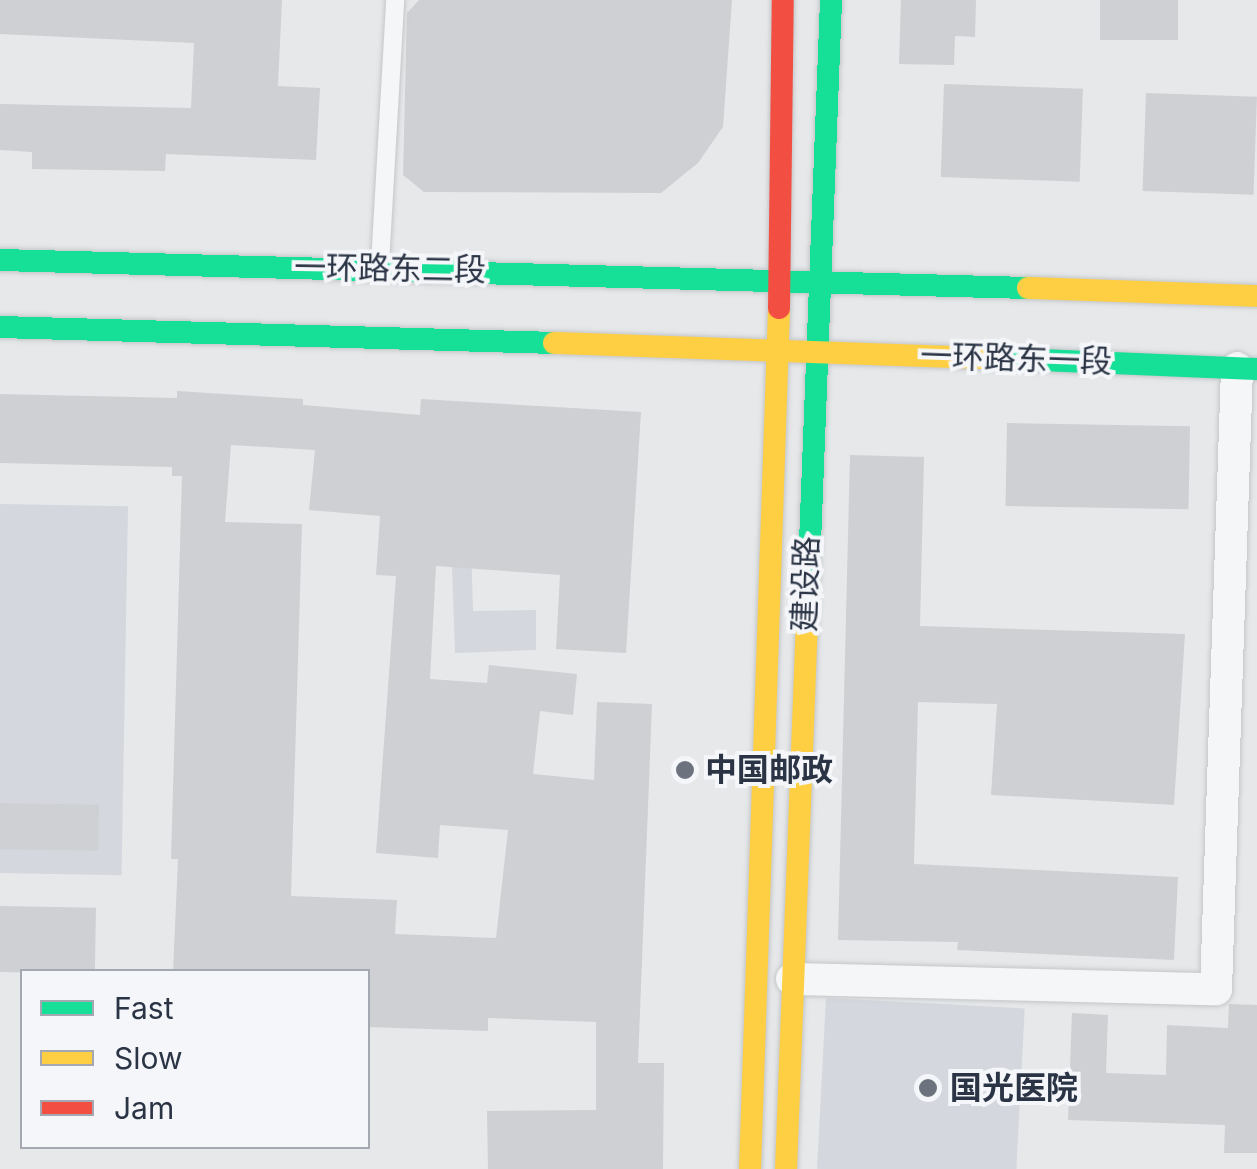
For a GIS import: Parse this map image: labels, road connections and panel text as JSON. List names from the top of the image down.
{
  "streets": {
    "main road": ["一环路东二段", "一环路东一段", "建设路"]
  },
  "crossings": [
    ["一环路东二段", "建设路"],
    ["一环路东一段", "建设路"]
  ],
  "places": ["中国邮政", "国光医院"],
  "legend": ["Fast", "Slow", "Jam"]
}
